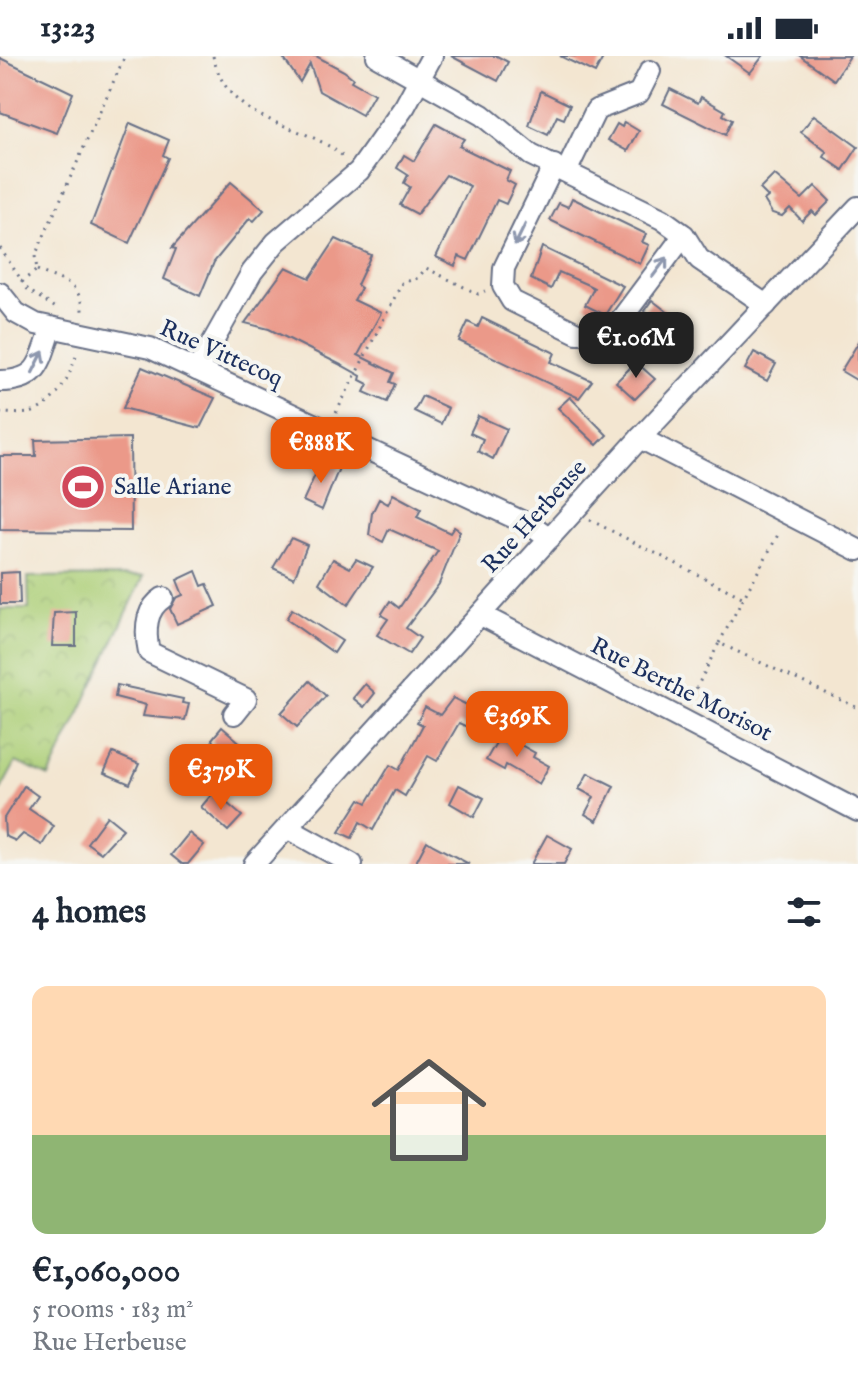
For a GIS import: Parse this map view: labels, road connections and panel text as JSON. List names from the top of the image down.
{
  "streets": {
    "street": ["Rue Vittecoq", "Rue Herbeuse", "Rue Berthe Morisot"]
  },
  "crossings": [
    ["Rue Vittecoq", "Rue Herbeuse"],
    ["Rue Herbeuse", "Rue Berthe Morisot"]
  ],
  "places": {
    "sports": ["Salle Ariane"]
  },
  "page": {
    "status": "13:23",
    "price": [
      "€1.06M",
      "€888K",
      "€369K",
      "€379K"
    ],
    "heading": "4 homes",
    "list": [
      {
        "name": "€1,060,000",
        "note": "5 rooms · 183 m² · Rue Herbeuse"
      }
    ]
  }
}
